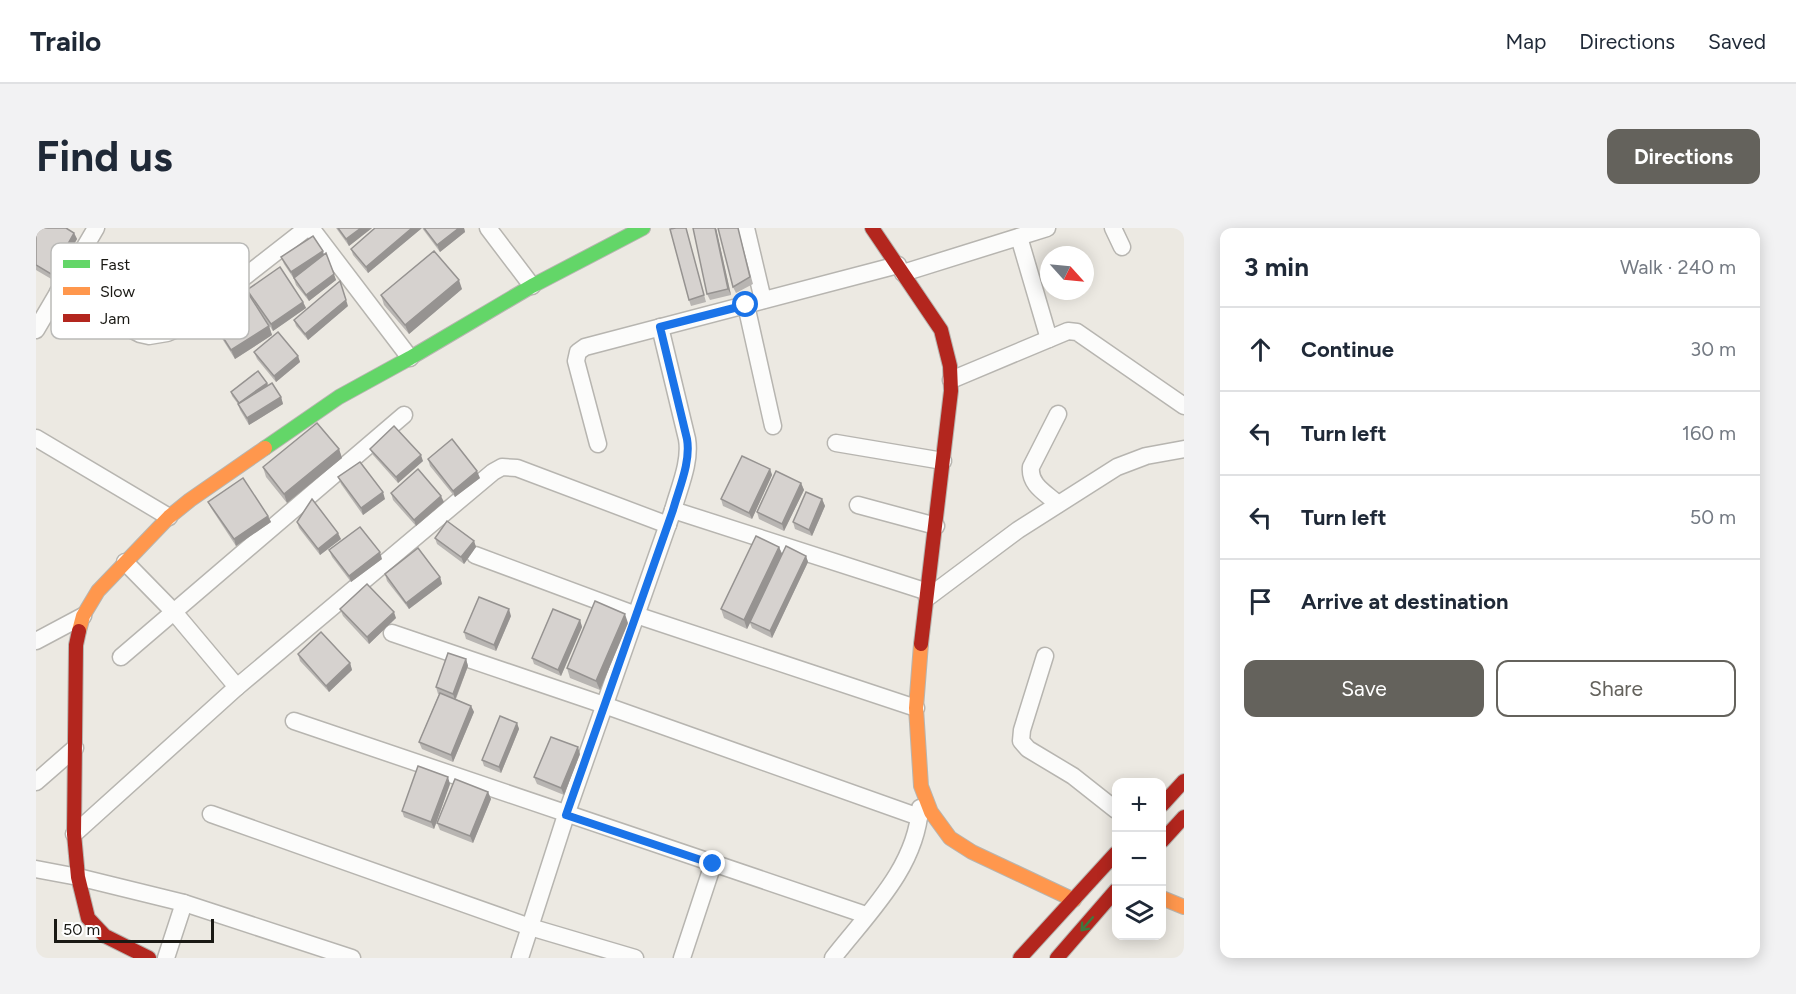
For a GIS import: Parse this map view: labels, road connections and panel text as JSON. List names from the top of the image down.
{
  "legend": ["Fast", "Slow", "Jam"],
  "scale_bar": "50 m",
  "north": "bottom right",
  "page": {
    "header": "Trailo",
    "nav": ["Map", "Directions", "Saved"],
    "buttons": [
      "Directions",
      ["Save", "Share"]
    ],
    "title": "Find us",
    "heading": ["3 min", "Walk · 240 m"],
    "list": [
      ["Continue", "30 m"],
      ["Turn left", "160 m"],
      ["Turn left", "50 m"],
      "Arrive at destination"
    ],
    "map_buttons": ["+", "−"],
    "scale": "50 m"
  }
}
